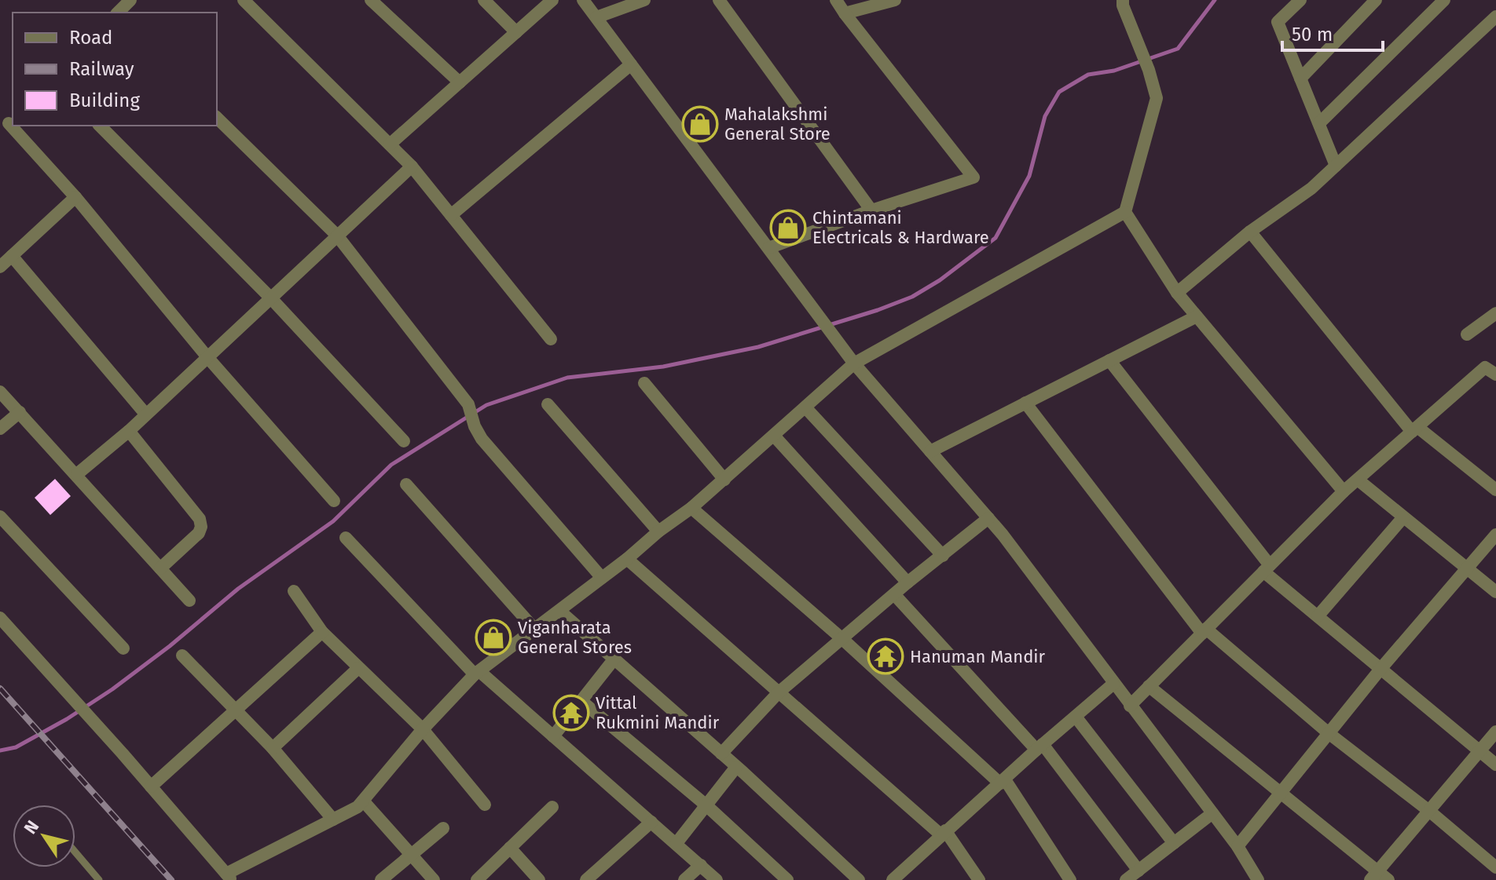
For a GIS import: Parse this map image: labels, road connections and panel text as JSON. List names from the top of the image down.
{
  "places": {
    "shop": ["Mahalakshmi General Store", "Chintamani Electricals & Hardware", "Viganharata General Stores"],
    "temple": ["Hanuman Mandir", "Vittal Rukmini Mandir"]
  },
  "legend": ["Road", "Railway", "Building"],
  "scale_bar": "50 m",
  "north": "top left"
}
